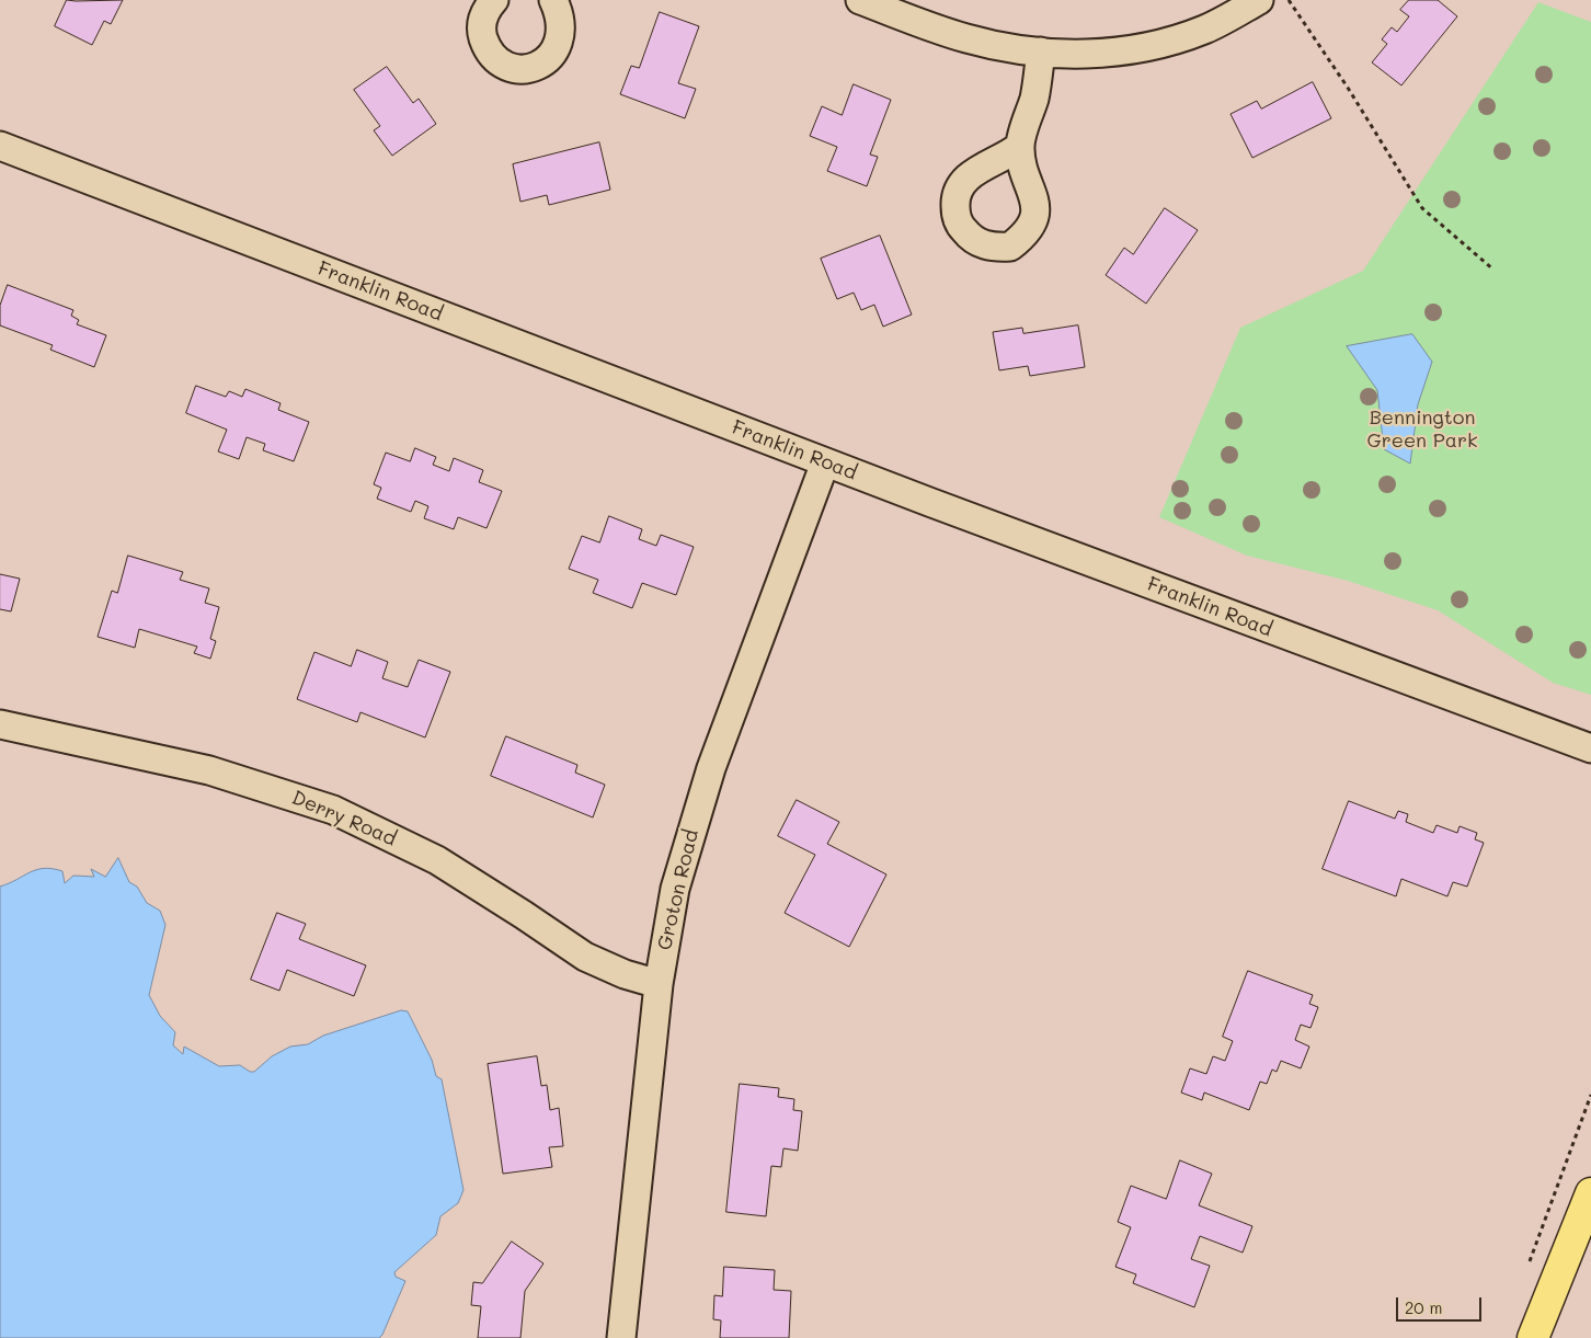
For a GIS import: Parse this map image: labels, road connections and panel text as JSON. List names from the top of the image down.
{
  "streets": {
    "street": ["Franklin Road", "Derry Road", "Groton Road"]
  },
  "crossings": [
    ["Franklin Road", "Groton Road"],
    ["Derry Road", "Groton Road"]
  ],
  "parks": ["Bennington Green Park"],
  "scale_bar": "20 m"
}
